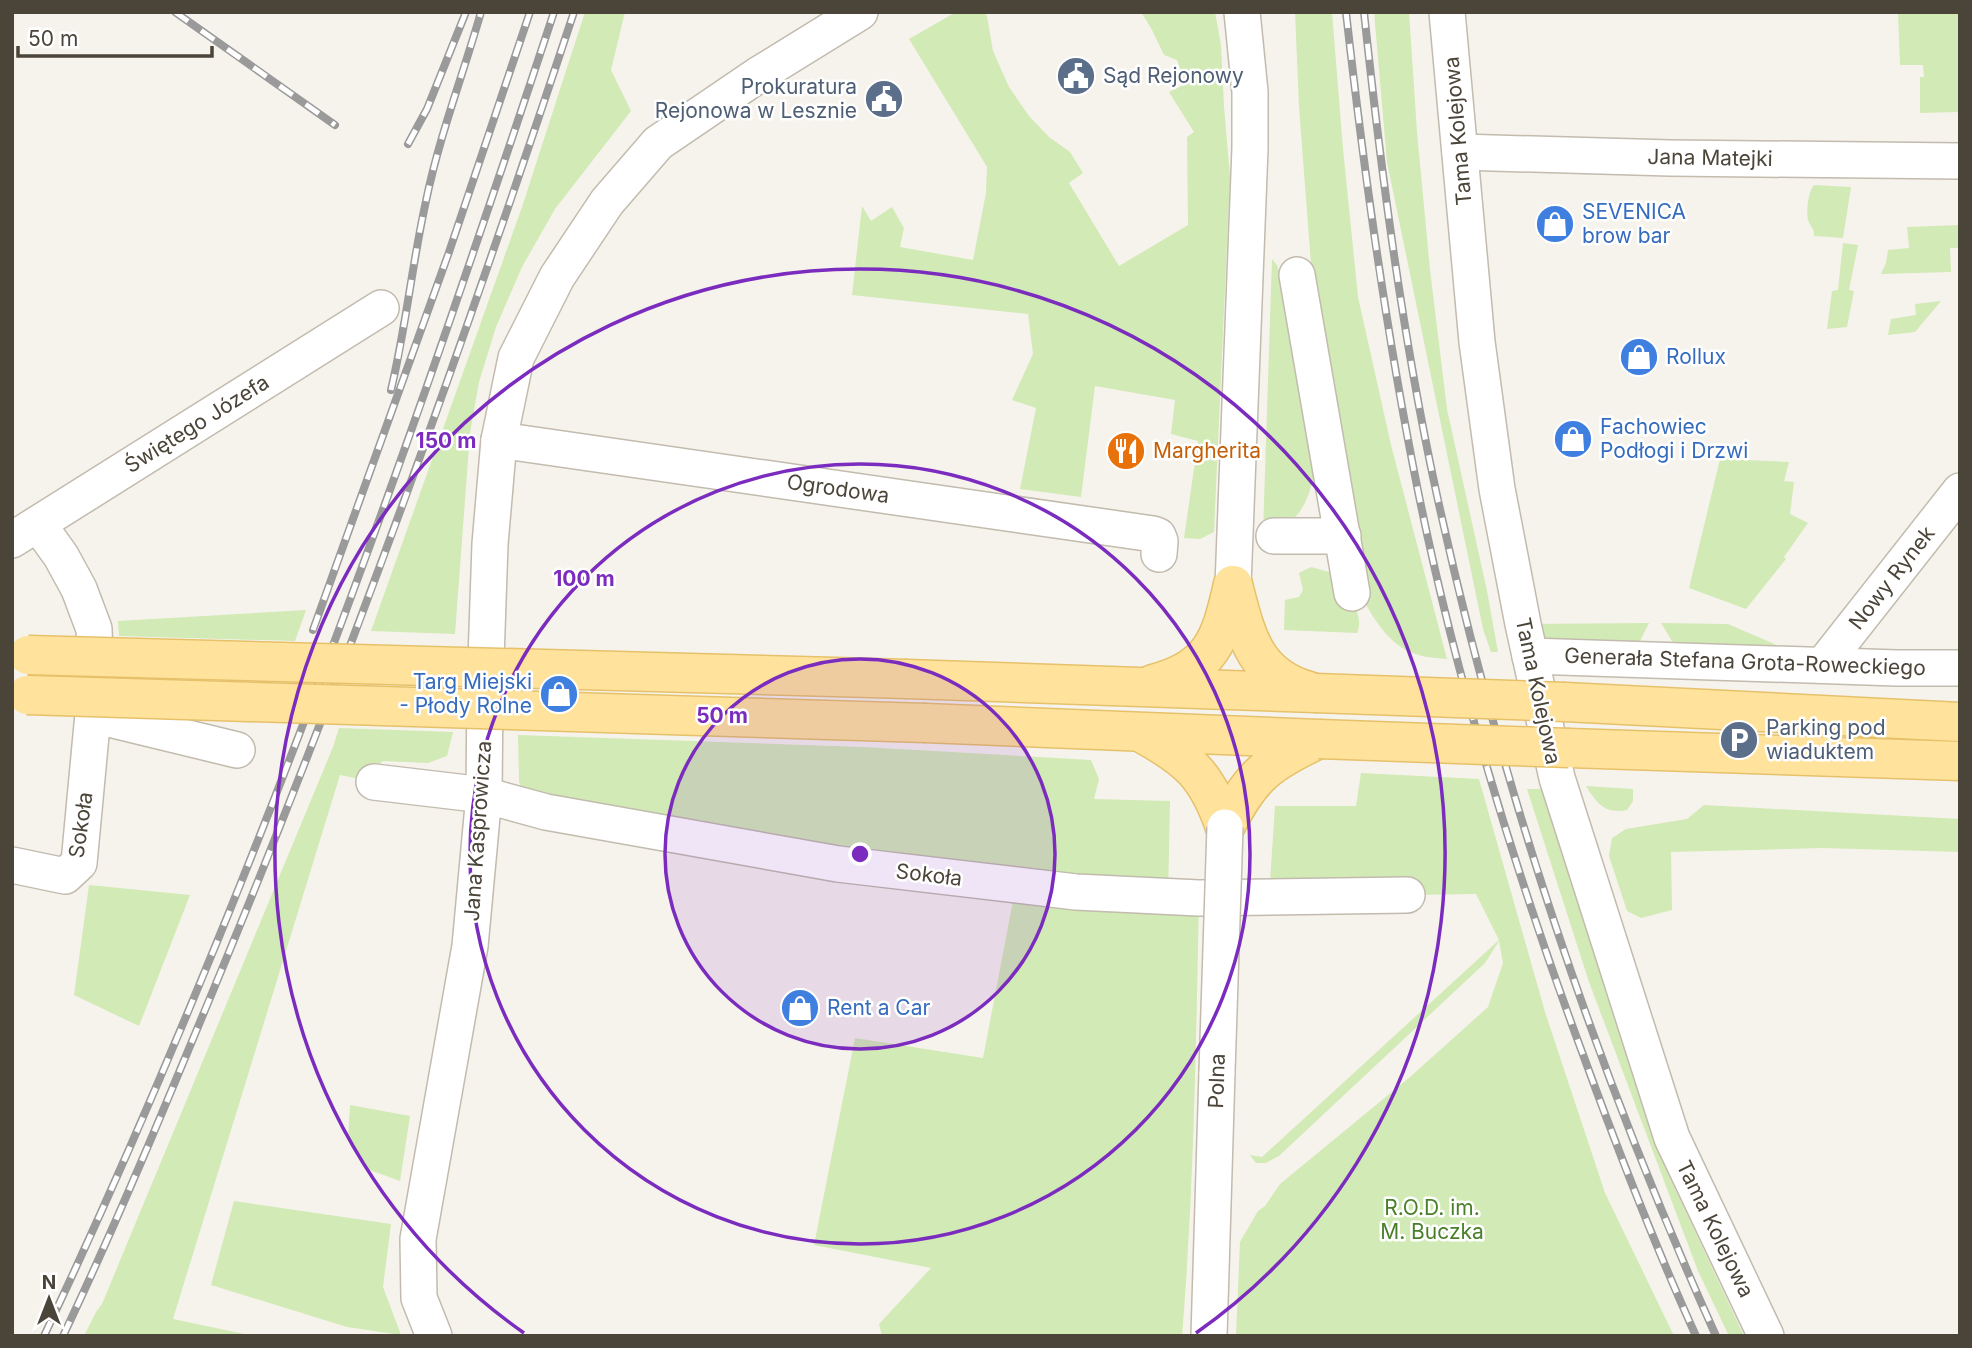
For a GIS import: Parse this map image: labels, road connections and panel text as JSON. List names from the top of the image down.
{
  "streets": {
    "street": [
      "Tama Kolejowa",
      "Jana Matejki",
      "Świętego Józefa",
      "Ogrodowa",
      "Nowy Rynek",
      "Generała Stefana Grota-Roweckiego",
      "Sokoła",
      "Jana Kasprowicza",
      "Polna"
    ]
  },
  "crossings": [
    ["Tama Kolejowa", "Jana Matejki"],
    ["Tama Kolejowa", "Generała Stefana Grota-Roweckiego"],
    ["Świętego Józefa", "Sokoła"],
    ["Ogrodowa", "Jana Kasprowicza"],
    ["Nowy Rynek", "Generała Stefana Grota-Roweckiego"],
    ["Sokoła", "Jana Kasprowicza"]
  ],
  "parks": ["R.O.D. im. M. Buczka"],
  "places": {
    "public building": ["Sąd Rejonowy", "Prokuratura Rejonowa w Lesznie"],
    "shop": [
      "SEVENICA brow bar",
      "Rollux",
      "Fachowiec Podłogi i Drzwi",
      "Targ Miejski - Płody Rolne",
      "Rent a Car"
    ],
    "restaurant": ["Margherita"],
    "parking": ["Parking pod wiaduktem"]
  },
  "scale_bar": "50 m",
  "north": "top",
  "rings": ["150 m", "100 m", "50 m"]
}
